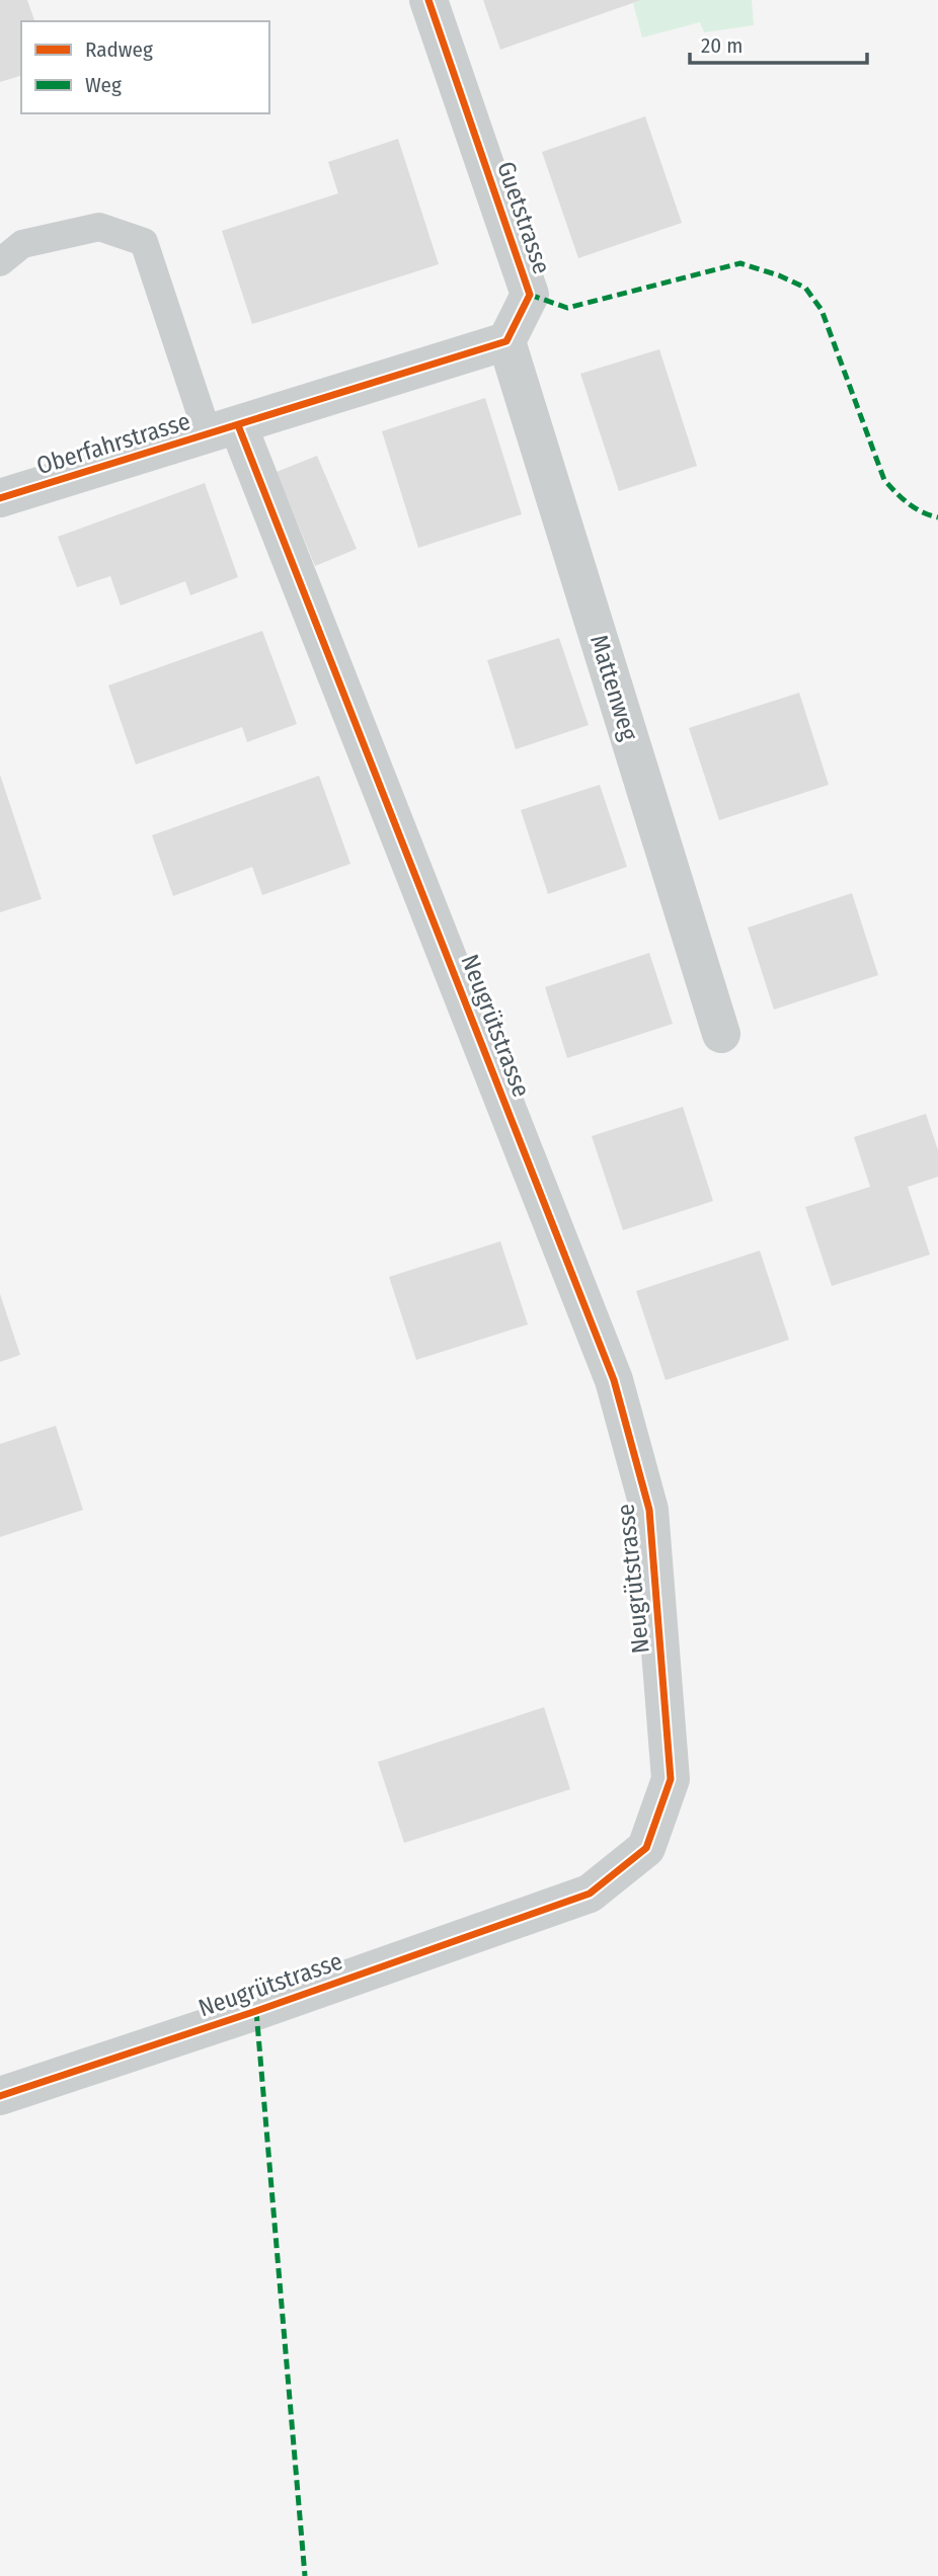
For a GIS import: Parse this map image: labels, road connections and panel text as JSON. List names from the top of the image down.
{
  "streets": {
    "street": [
      "Guetstrasse",
      "Oberfahrstrasse",
      "Mattenweg",
      "Neugrütstrasse"
    ]
  },
  "crossings": [
    ["Guetstrasse", "Mattenweg"],
    ["Oberfahrstrasse", "Neugrütstrasse"]
  ],
  "legend": ["Radweg", "Weg"],
  "scale_bar": "20 m"
}
